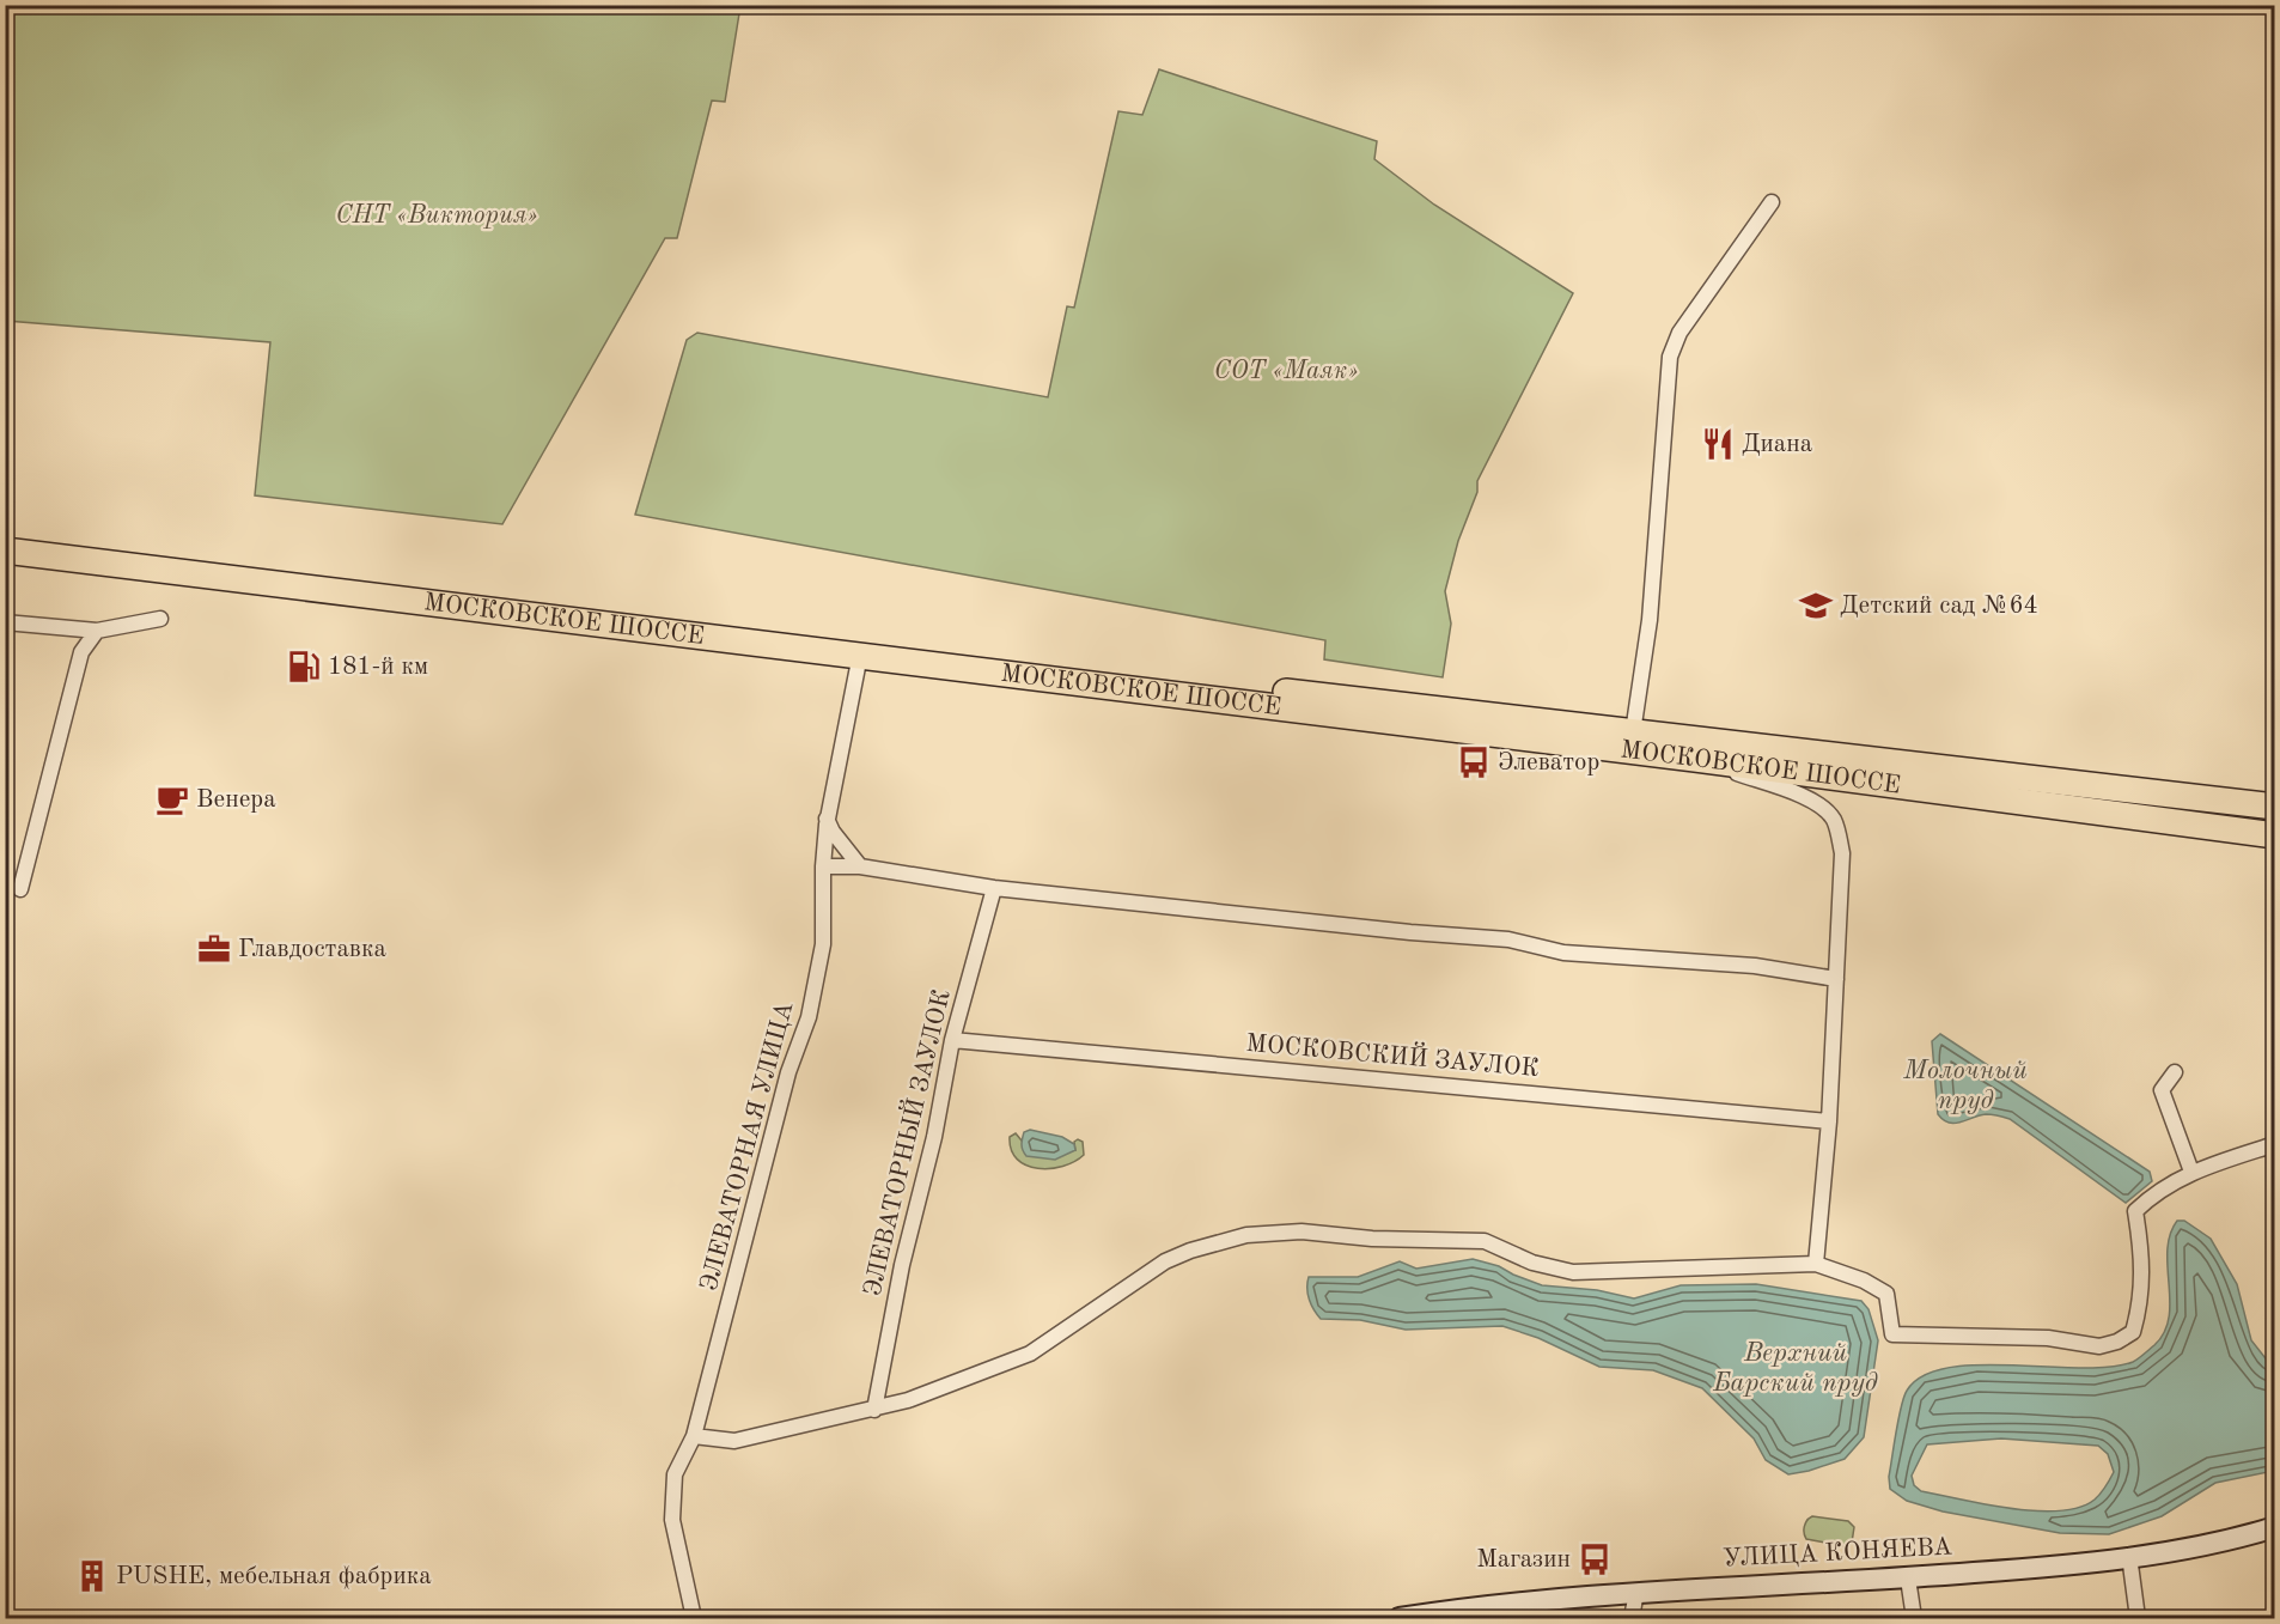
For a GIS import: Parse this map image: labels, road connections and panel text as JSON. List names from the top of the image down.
{
  "streets": {
    "highway": ["МОСКОВСКОЕ ШОССЕ"],
    "street": [
      "МОСКОВСКИЙ ЗАУЛОК",
      "ЭЛЕВАТОРНЫЙ ЗАУЛОК",
      "ЭЛЕВАТОРНАЯ УЛИЦА",
      "УЛИЦА КОНЯЕВА"
    ]
  },
  "crossings": [
    ["МОСКОВСКОЕ ШОССЕ", "ЭЛЕВАТОРНАЯ УЛИЦА"],
    ["МОСКОВСКИЙ ЗАУЛОК", "ЭЛЕВАТОРНЫЙ ЗАУЛОК"]
  ],
  "water": ["Молочный пруд", "Верхний Барский пруд"],
  "parks": ["СНТ «Виктория»", "СОТ «Маяк»"],
  "places": {
    "restaurant": ["Диана"],
    "school or university": ["Детский сад №64"],
    "fuel station": ["181-й км"],
    "bus stop": ["Элеватор", "Магазин"],
    "cafe": ["Венера"],
    "office": ["Главдоставка"],
    "building": ["PUSHE, мебельная фабрика"]
  }
}
